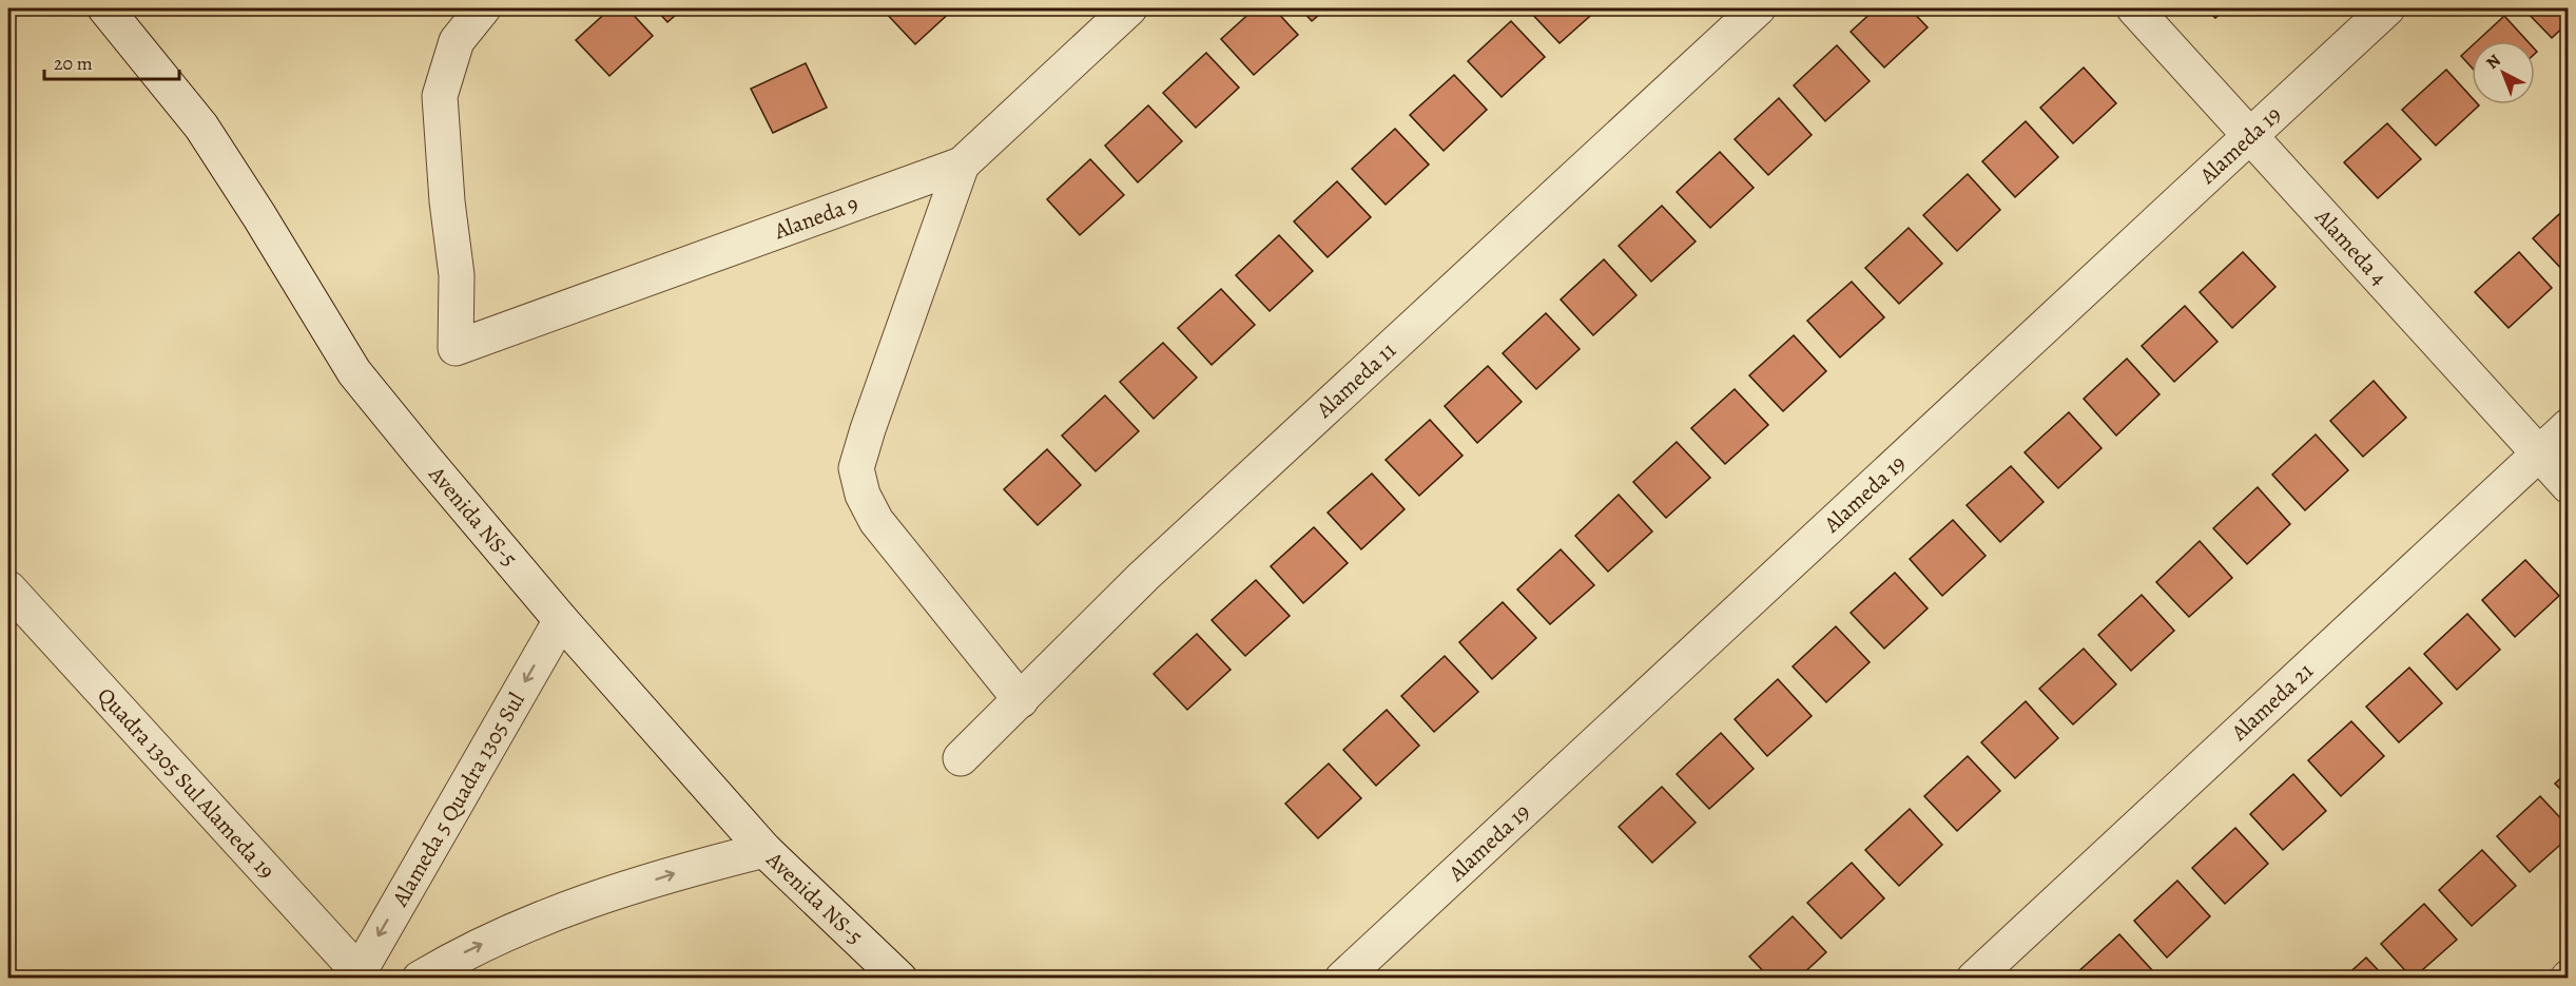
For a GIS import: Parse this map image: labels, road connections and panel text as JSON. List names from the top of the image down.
{
  "streets": {
    "street": [
      "Alameda 19",
      "Alaneda 9",
      "Alameda 4",
      "Alameda 11",
      "Avenida NS-5",
      "Alameda 21",
      "Quadra 1305 Sul Alameda 19",
      "Alameda 5 Quadra 1305 Sul"
    ]
  },
  "crossings": [
    ["Alameda 19", "Alameda 4"],
    ["Alameda 4", "Alameda 21"],
    ["Avenida NS-5", "Alameda 5 Quadra 1305 Sul"],
    ["Quadra 1305 Sul Alameda 19", "Alameda 5 Quadra 1305 Sul"]
  ],
  "one_way": ["Alameda 5 Quadra 1305 Sul"],
  "scale_bar": "20 m",
  "north": "top left"
}
